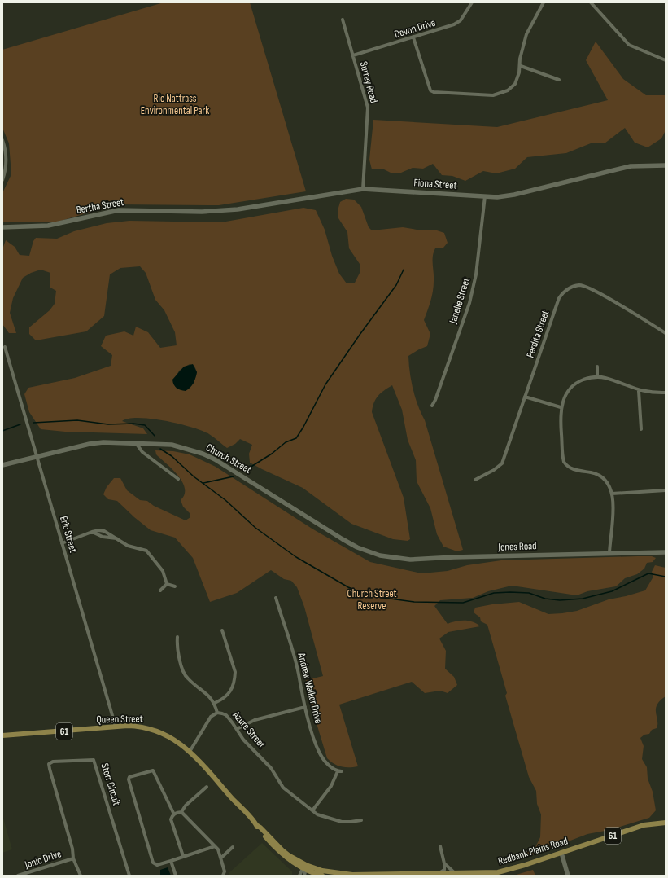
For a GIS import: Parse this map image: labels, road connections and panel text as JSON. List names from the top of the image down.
{
  "streets": {
    "main road": ["Queen Street", "61", "Redbank Plains Road"],
    "street": [
      "Devon Drive",
      "Surrey Road",
      "Fiona Street",
      "Bertha Street",
      "Janelle Street",
      "Perdita Street",
      "Church Street",
      "Eric Street",
      "Jones Road",
      "Andrew Walker Drive",
      "Azure Street",
      "Storr Circuit",
      "Jonic Drive"
    ]
  },
  "crossings": [
    ["Devon Drive", "Surrey Road"],
    ["Surrey Road", "Fiona Street"],
    ["Fiona Street", "Bertha Street"],
    ["Fiona Street", "Janelle Street"],
    ["Church Street", "Eric Street"],
    ["Church Street", "Jones Road"],
    ["Eric Street", "Queen Street"],
    ["Queen Street", "Azure Street"],
    ["Queen Street", "Redbank Plains Road"],
    ["Storr Circuit", "Jonic Drive"]
  ],
  "parks": ["Ric Nattrass Environmental Park", "Church Street Reserve"]
}
